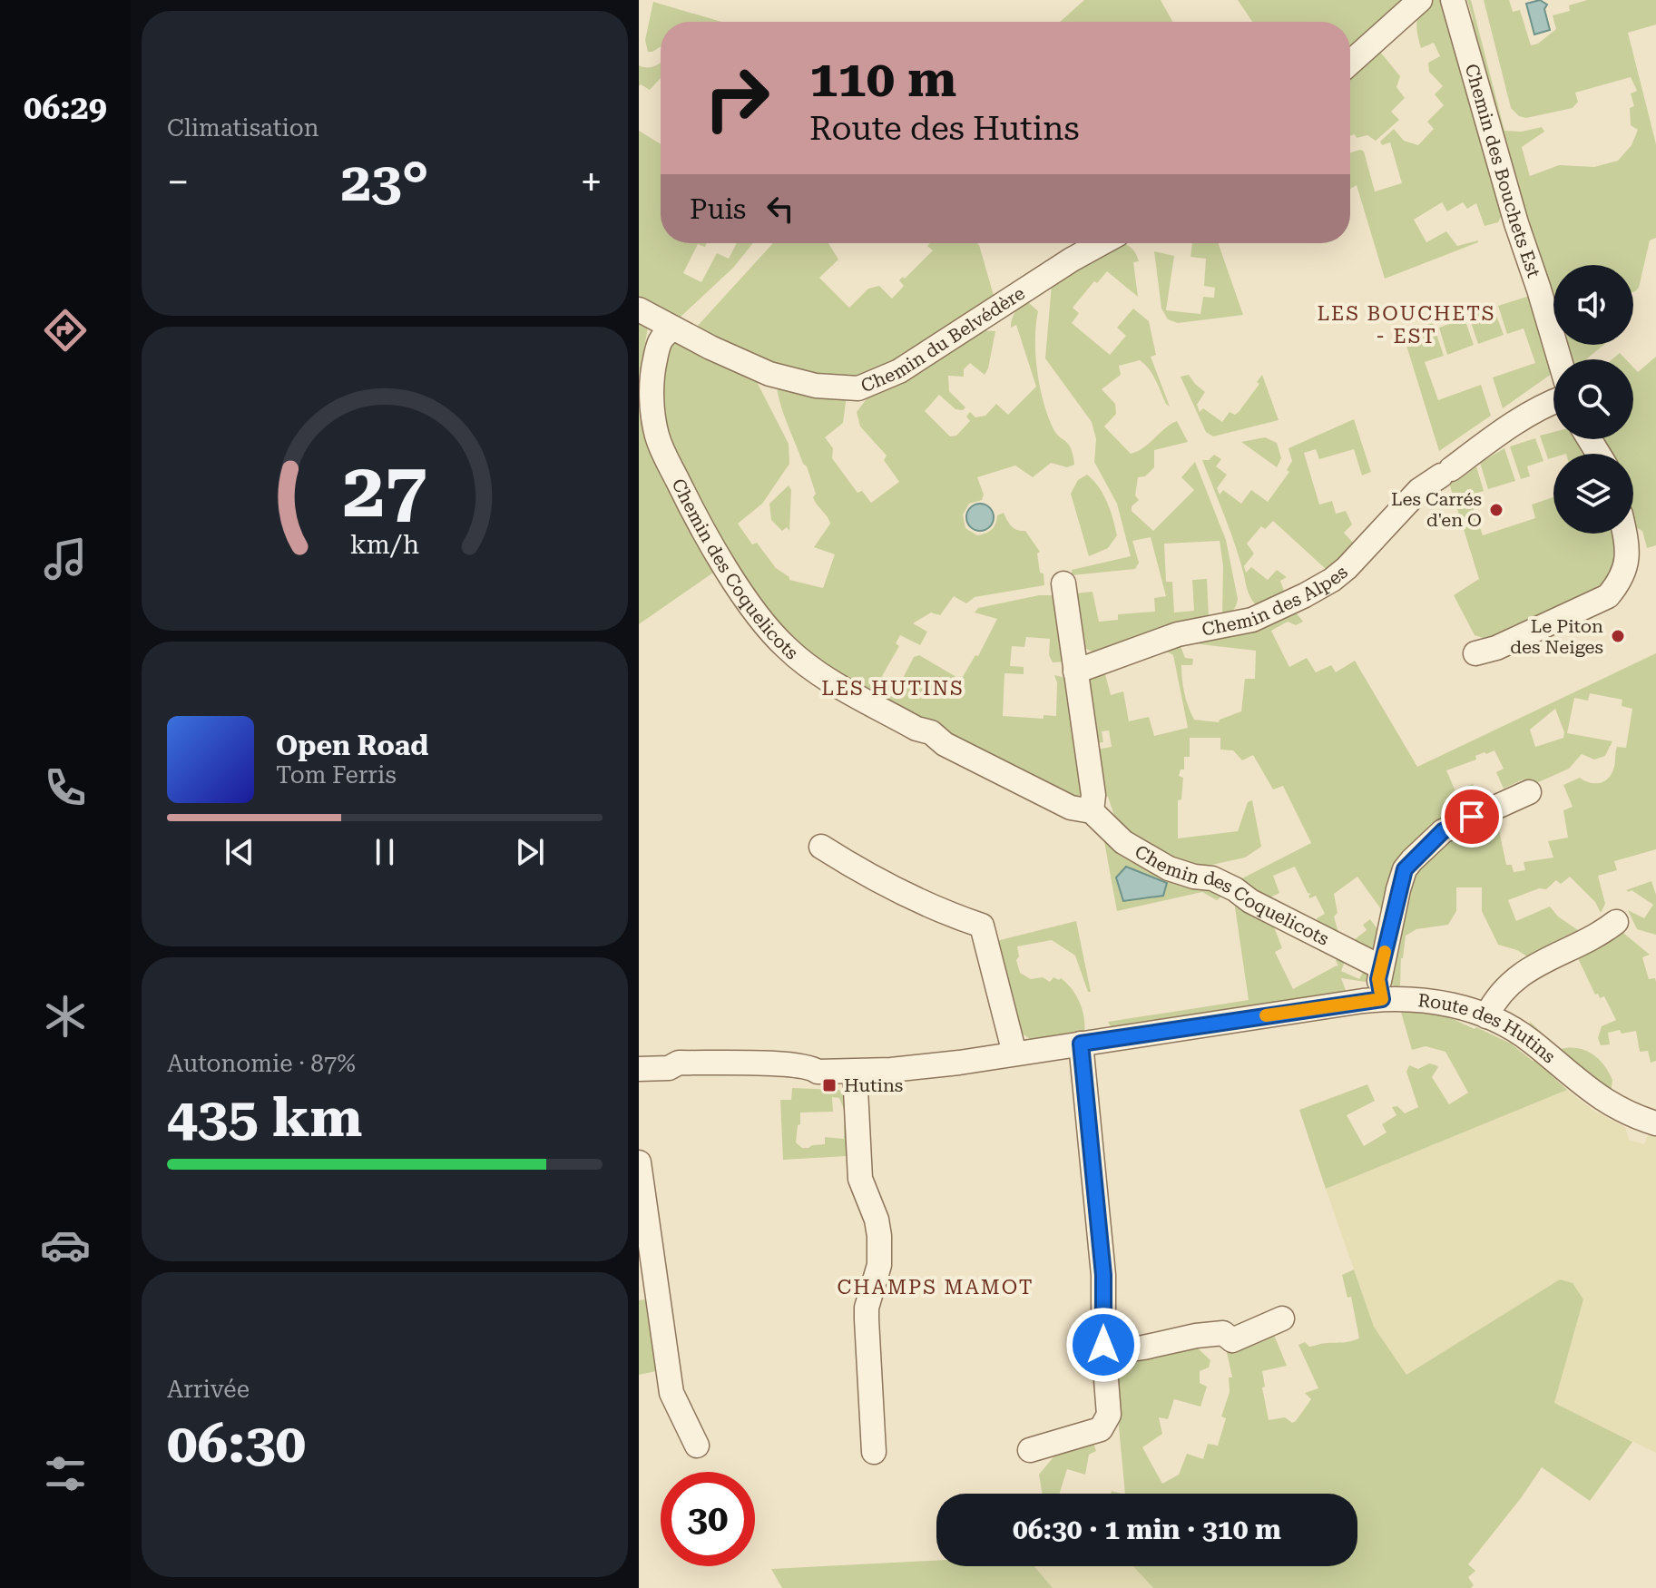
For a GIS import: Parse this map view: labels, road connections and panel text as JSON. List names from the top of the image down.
{
  "streets": {
    "street": [
      "Chemin des Bouchets Est",
      "Chemin du Belvédère",
      "Chemin des Coquelicots",
      "Chemin des Alpes",
      "Route des Hutins"
    ]
  },
  "crossings": [
    ["Chemin du Belvédère", "Chemin des Coquelicots"]
  ],
  "districts": ["LES BOUCHETS - EST", "LES HUTINS", "CHAMPS MAMOT"],
  "places": {
    "other": ["Les Carrés d'en O", "Le Piton des Neiges"],
    "transit": ["Hutins"]
  },
  "page": {
    "tabs": "06:29",
    "tile": [
      "Climatisation",
      ["Autonomie · 87%", "435 km"],
      ["Arrivée", "06:30"]
    ],
    "turn": ["110 m", "Route des Hutins"],
    "heat": ["−", "23°", "+"],
    "then": "Puis",
    "song": ["Open Road", "Tom Ferris"],
    "limit": "30",
    "trip": "06:30 · 1 min · 310 m",
    "gauge": ["27", "km/h"]
  }
}
